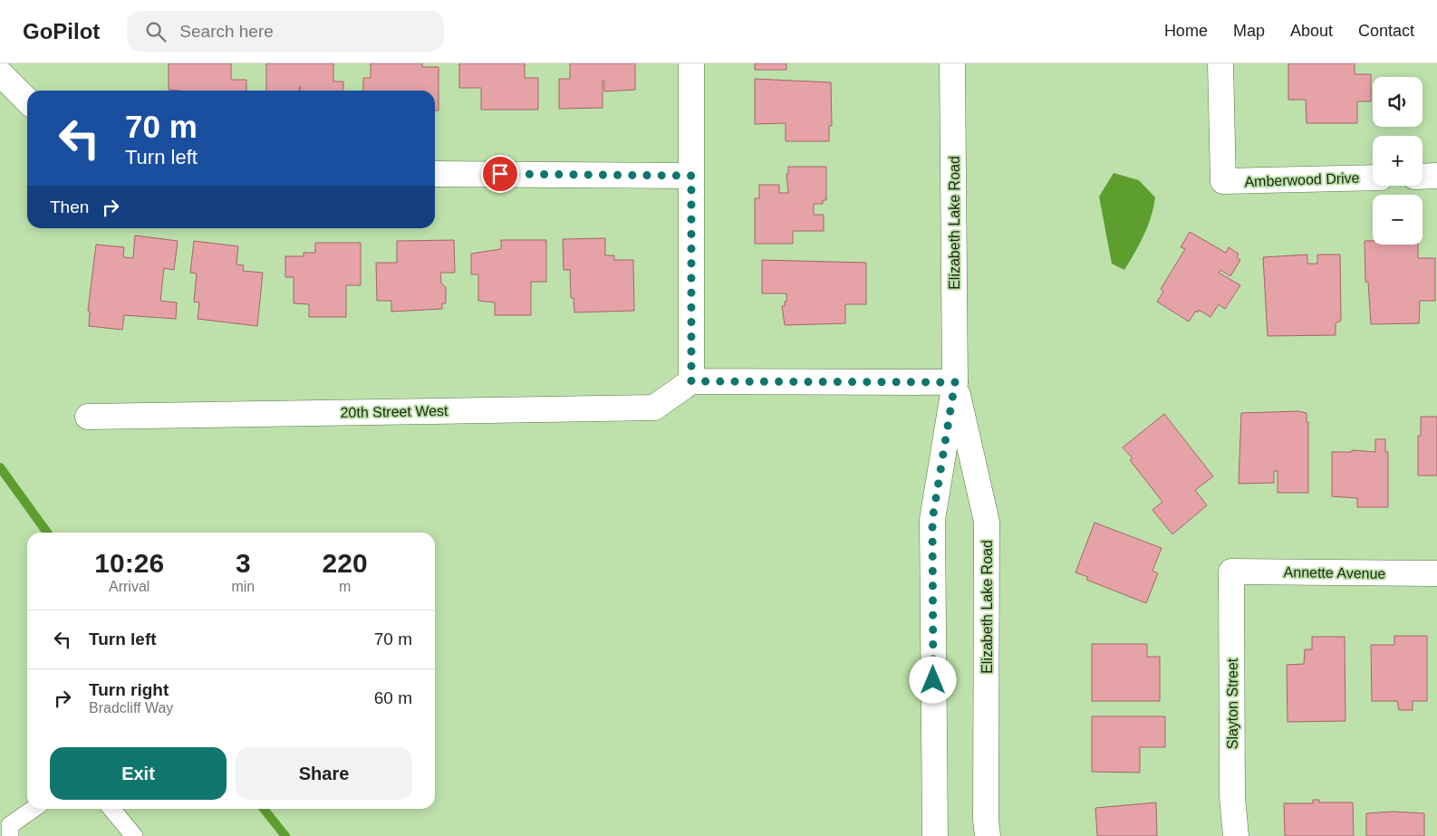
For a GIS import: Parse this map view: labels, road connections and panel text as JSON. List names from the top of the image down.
{
  "streets": {
    "street": [
      "Amberwood Drive",
      "Elizabeth Lake Road",
      "20th Street West",
      "Annette Avenue",
      "Slayton Street"
    ]
  },
  "crossings": [
    ["Annette Avenue", "Slayton Street"]
  ],
  "page": {
    "header": "GoPilot",
    "search": "Search here",
    "nav": [
      "Home",
      "Map",
      "About",
      "Contact"
    ],
    "map_buttons": ["+", "−"],
    "turn": ["70 m", "Turn left"],
    "then": "Then",
    "eta": [
      "10:26",
      "Arrival",
      "3",
      "min",
      "220",
      "m"
    ],
    "list": [
      {
        "name": "Turn left",
        "value": "70 m"
      },
      {
        "name": "Turn right",
        "note": "Bradcliff Way",
        "value": "60 m"
      }
    ],
    "buttons": ["Exit", "Share"]
  }
}
